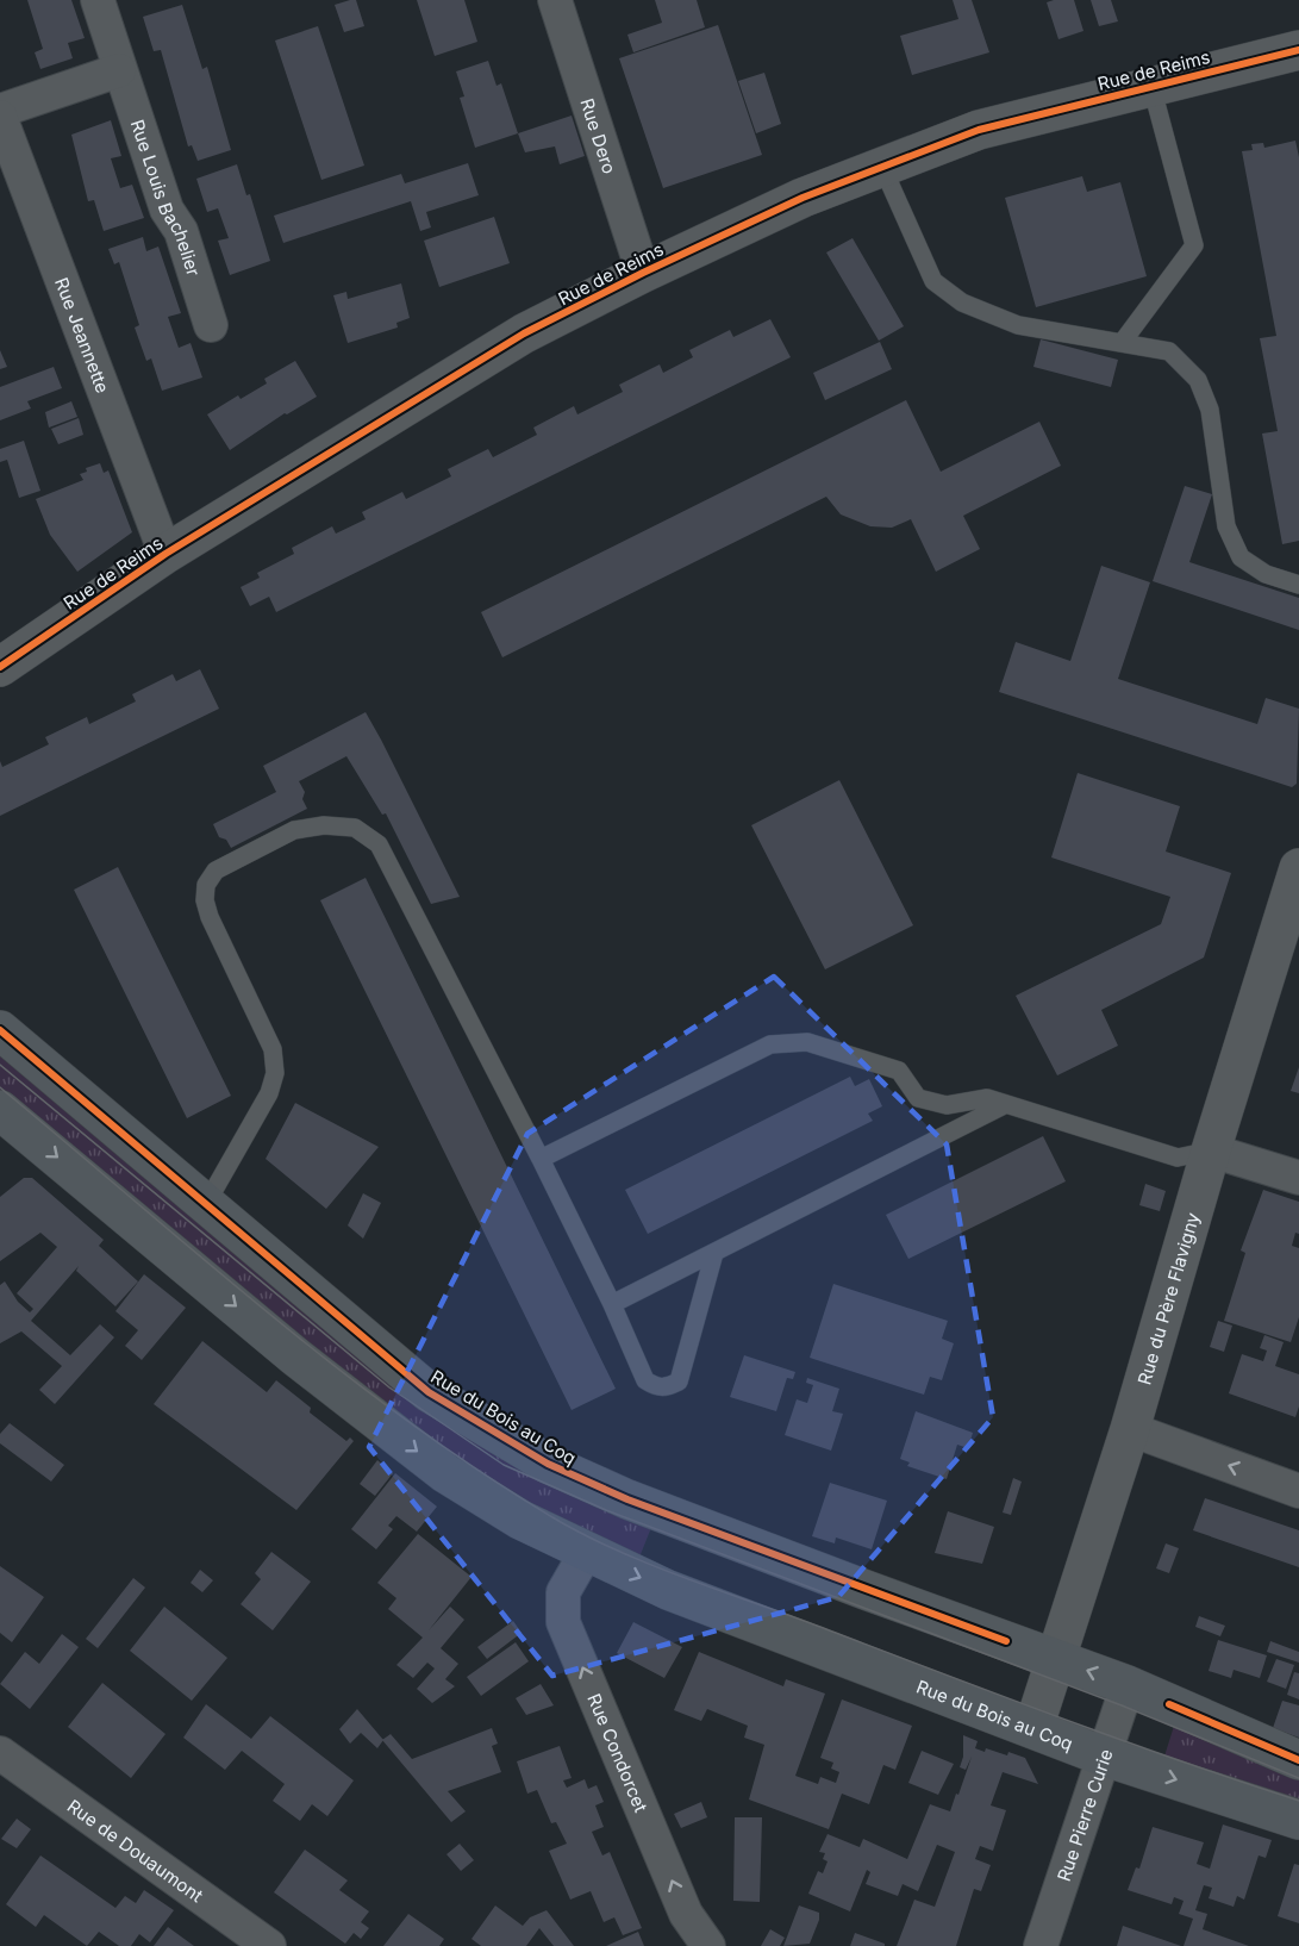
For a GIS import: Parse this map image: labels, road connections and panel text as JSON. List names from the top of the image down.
{
  "streets": {
    "main road": ["Rue du Bois au Coq"],
    "street": [
      "Rue de Reims",
      "Rue Dero",
      "Rue Louis Bachelier",
      "Rue Jeannette",
      "Rue du Père Flavigny",
      "Rue Condorcet",
      "Rue Pierre Curie",
      "Rue de Douaumont"
    ]
  },
  "crossings": [
    ["Rue de Reims", "Rue Dero"],
    ["Rue de Reims", "Rue Jeannette"],
    ["Rue du Père Flavigny", "Rue du Bois au Coq"],
    ["Rue du Bois au Coq", "Rue Condorcet"],
    ["Rue du Bois au Coq", "Rue Pierre Curie"]
  ],
  "one_way": ["Rue Condorcet"]
}
